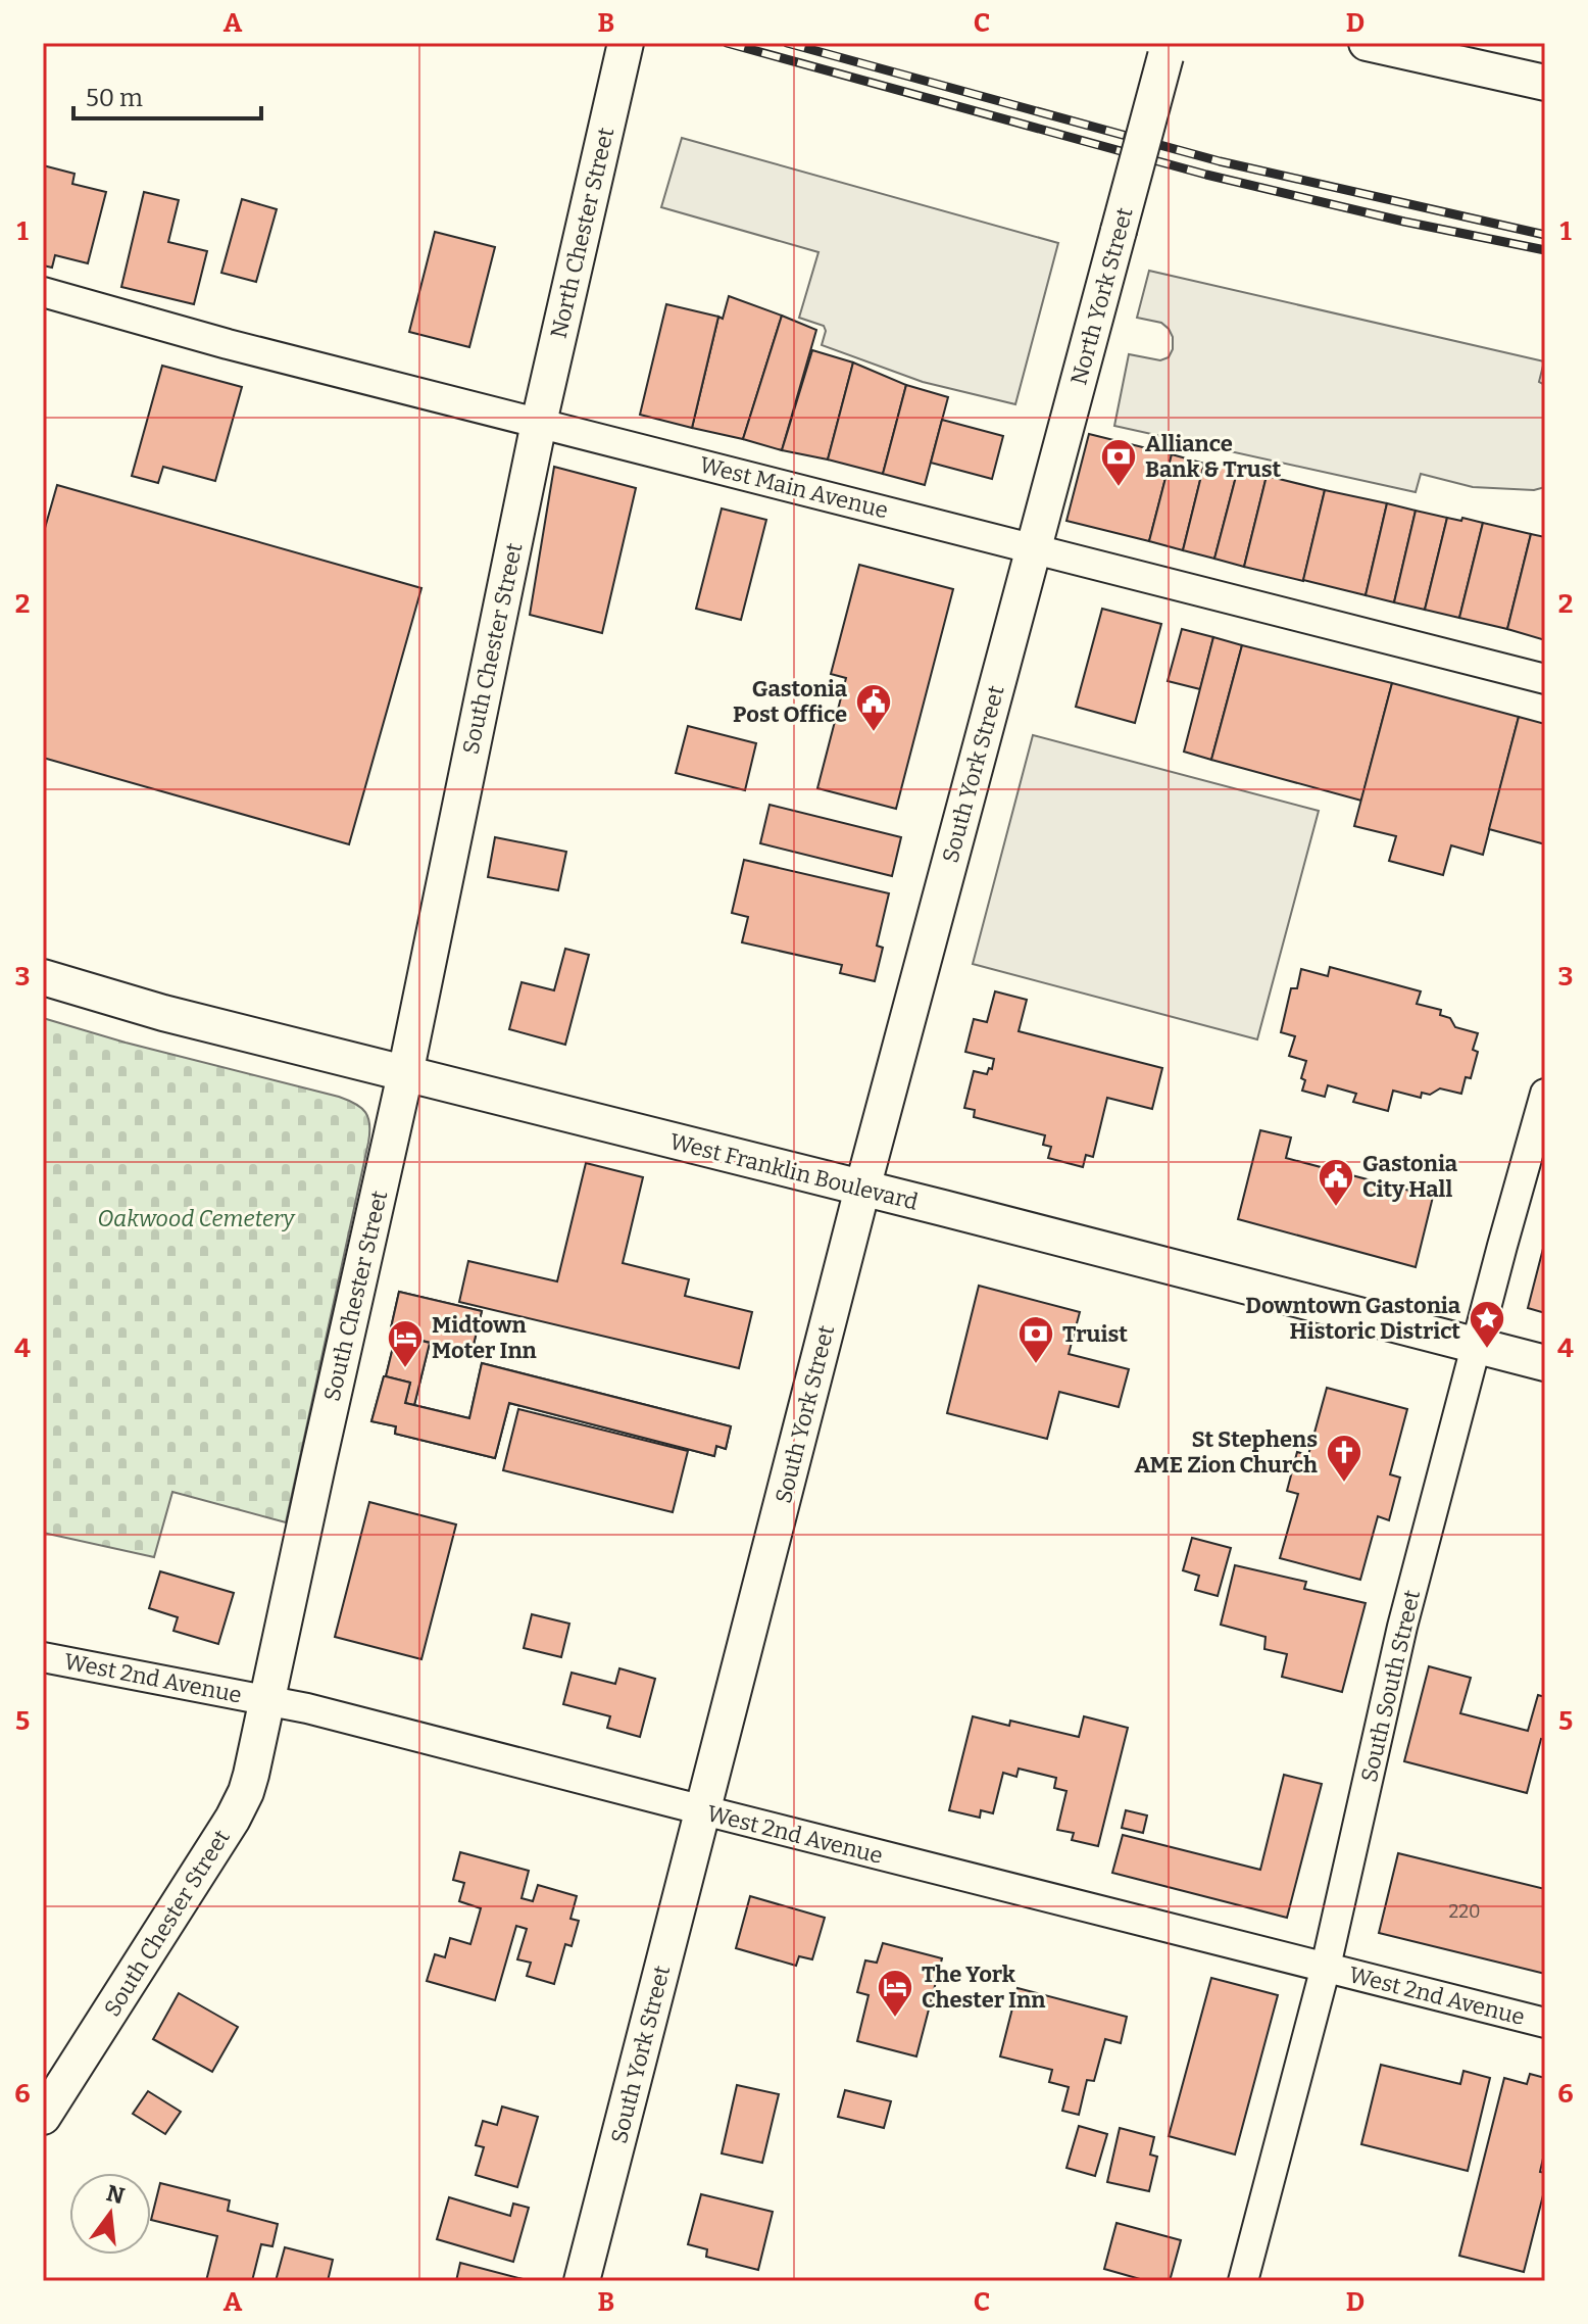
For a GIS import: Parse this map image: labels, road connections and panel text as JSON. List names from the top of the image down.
{
  "streets": {
    "main road": [
      "North Chester Street",
      "North York Street",
      "South Chester Street",
      "South York Street",
      "West Franklin Boulevard"
    ],
    "street": ["West Main Avenue", "West 2nd Avenue", "South South Street"]
  },
  "crossings": [
    ["North Chester Street", "West Main Avenue"],
    ["North Chester Street", "South Chester Street"],
    ["North York Street", "West Main Avenue"],
    ["North York Street", "South York Street"],
    ["West Main Avenue", "South Chester Street"],
    ["West Main Avenue", "South York Street"],
    ["South Chester Street", "West Franklin Boulevard"],
    ["South Chester Street", "West 2nd Avenue"],
    ["South York Street", "West Franklin Boulevard"],
    ["South York Street", "West 2nd Avenue"],
    ["West Franklin Boulevard", "South South Street"],
    ["West 2nd Avenue", "South South Street"]
  ],
  "parks": ["Oakwood Cemetery"],
  "places": {
    "bank": ["Alliance Bank & Trust", "Truist"],
    "public building": ["Gastonia Post Office", "Gastonia City Hall"],
    "place": ["Downtown Gastonia Historic District"],
    "hotel": ["Midtown Moter Inn", "The York Chester Inn"],
    "church": ["St Stephens AME Zion Church"]
  },
  "house_numbers": ["220"],
  "scale_bar": "50 m",
  "north": "top",
  "grid": {
    "columns": [
      "A",
      "B",
      "C",
      "D"
    ],
    "rows": [
      "1",
      "2",
      "3",
      "4",
      "5",
      "6"
    ]
  }
}
